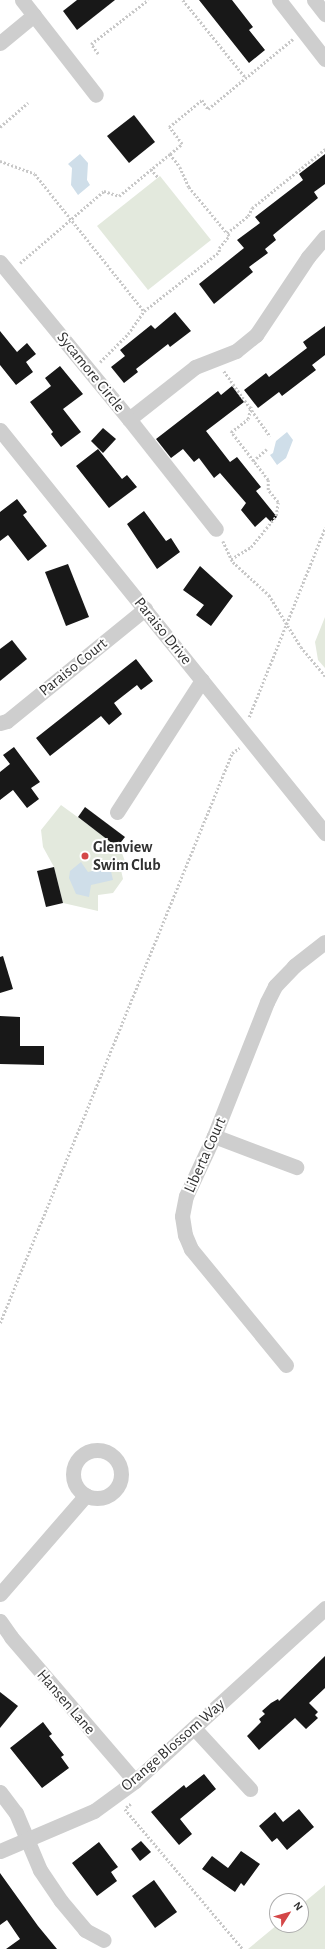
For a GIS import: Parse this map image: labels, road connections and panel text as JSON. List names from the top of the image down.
{
  "streets": {
    "street": [
      "Sycamore Circle",
      "Paraiso Drive",
      "Paraiso Court",
      "Liberta Court",
      "Hansen Lane",
      "Orange Blossom Way"
    ]
  },
  "crossings": [
    ["Paraiso Drive", "Paraiso Court"],
    ["Hansen Lane", "Orange Blossom Way"]
  ],
  "places": ["Glenview Swim Club"],
  "north": "top right"
}
